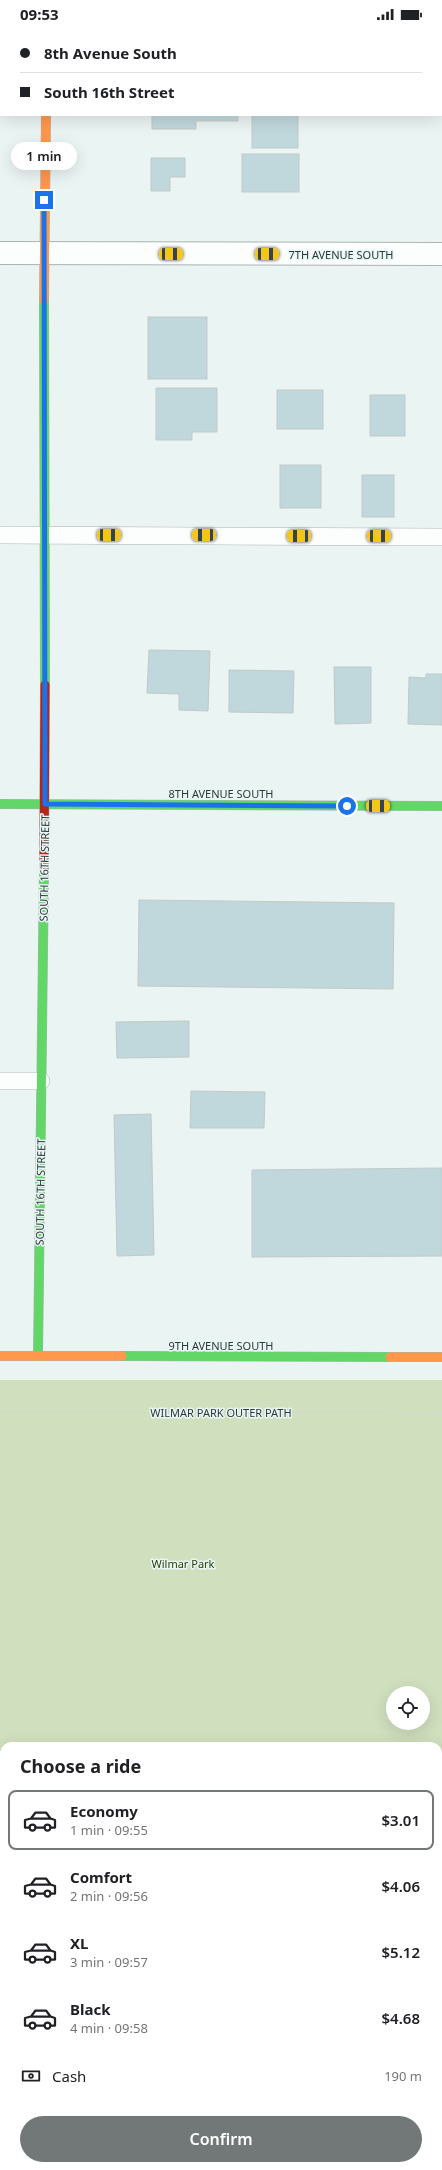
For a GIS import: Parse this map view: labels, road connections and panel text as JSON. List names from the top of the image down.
{
  "streets": {
    "street": [
      "7TH AVENUE SOUTH",
      "8TH AVENUE SOUTH",
      "SOUTH 16TH STREET",
      "9TH AVENUE SOUTH"
    ],
    "path": ["WILMAR PARK OUTER PATH"]
  },
  "crossings": [
    ["7TH AVENUE SOUTH", "SOUTH 16TH STREET"],
    ["8TH AVENUE SOUTH", "SOUTH 16TH STREET"],
    ["SOUTH 16TH STREET", "9TH AVENUE SOUTH"]
  ],
  "parks": ["Wilmar Park"],
  "page": {
    "status": "09:53",
    "banner": ["8th Avenue South", "South 16th Street"],
    "bubble": "1 min",
    "heading": "Choose a ride",
    "list": [
      {
        "name": "Economy",
        "note": "1 min · 09:55",
        "value": "$3.01"
      },
      {
        "name": "Comfort",
        "note": "2 min · 09:56",
        "value": "$4.06"
      },
      {
        "name": "XL",
        "note": "3 min · 09:57",
        "value": "$5.12"
      },
      {
        "name": "Black",
        "note": "4 min · 09:58",
        "value": "$4.68"
      }
    ],
    "pay": ["Cash", "190 m"],
    "buttons": "Confirm"
  }
}
